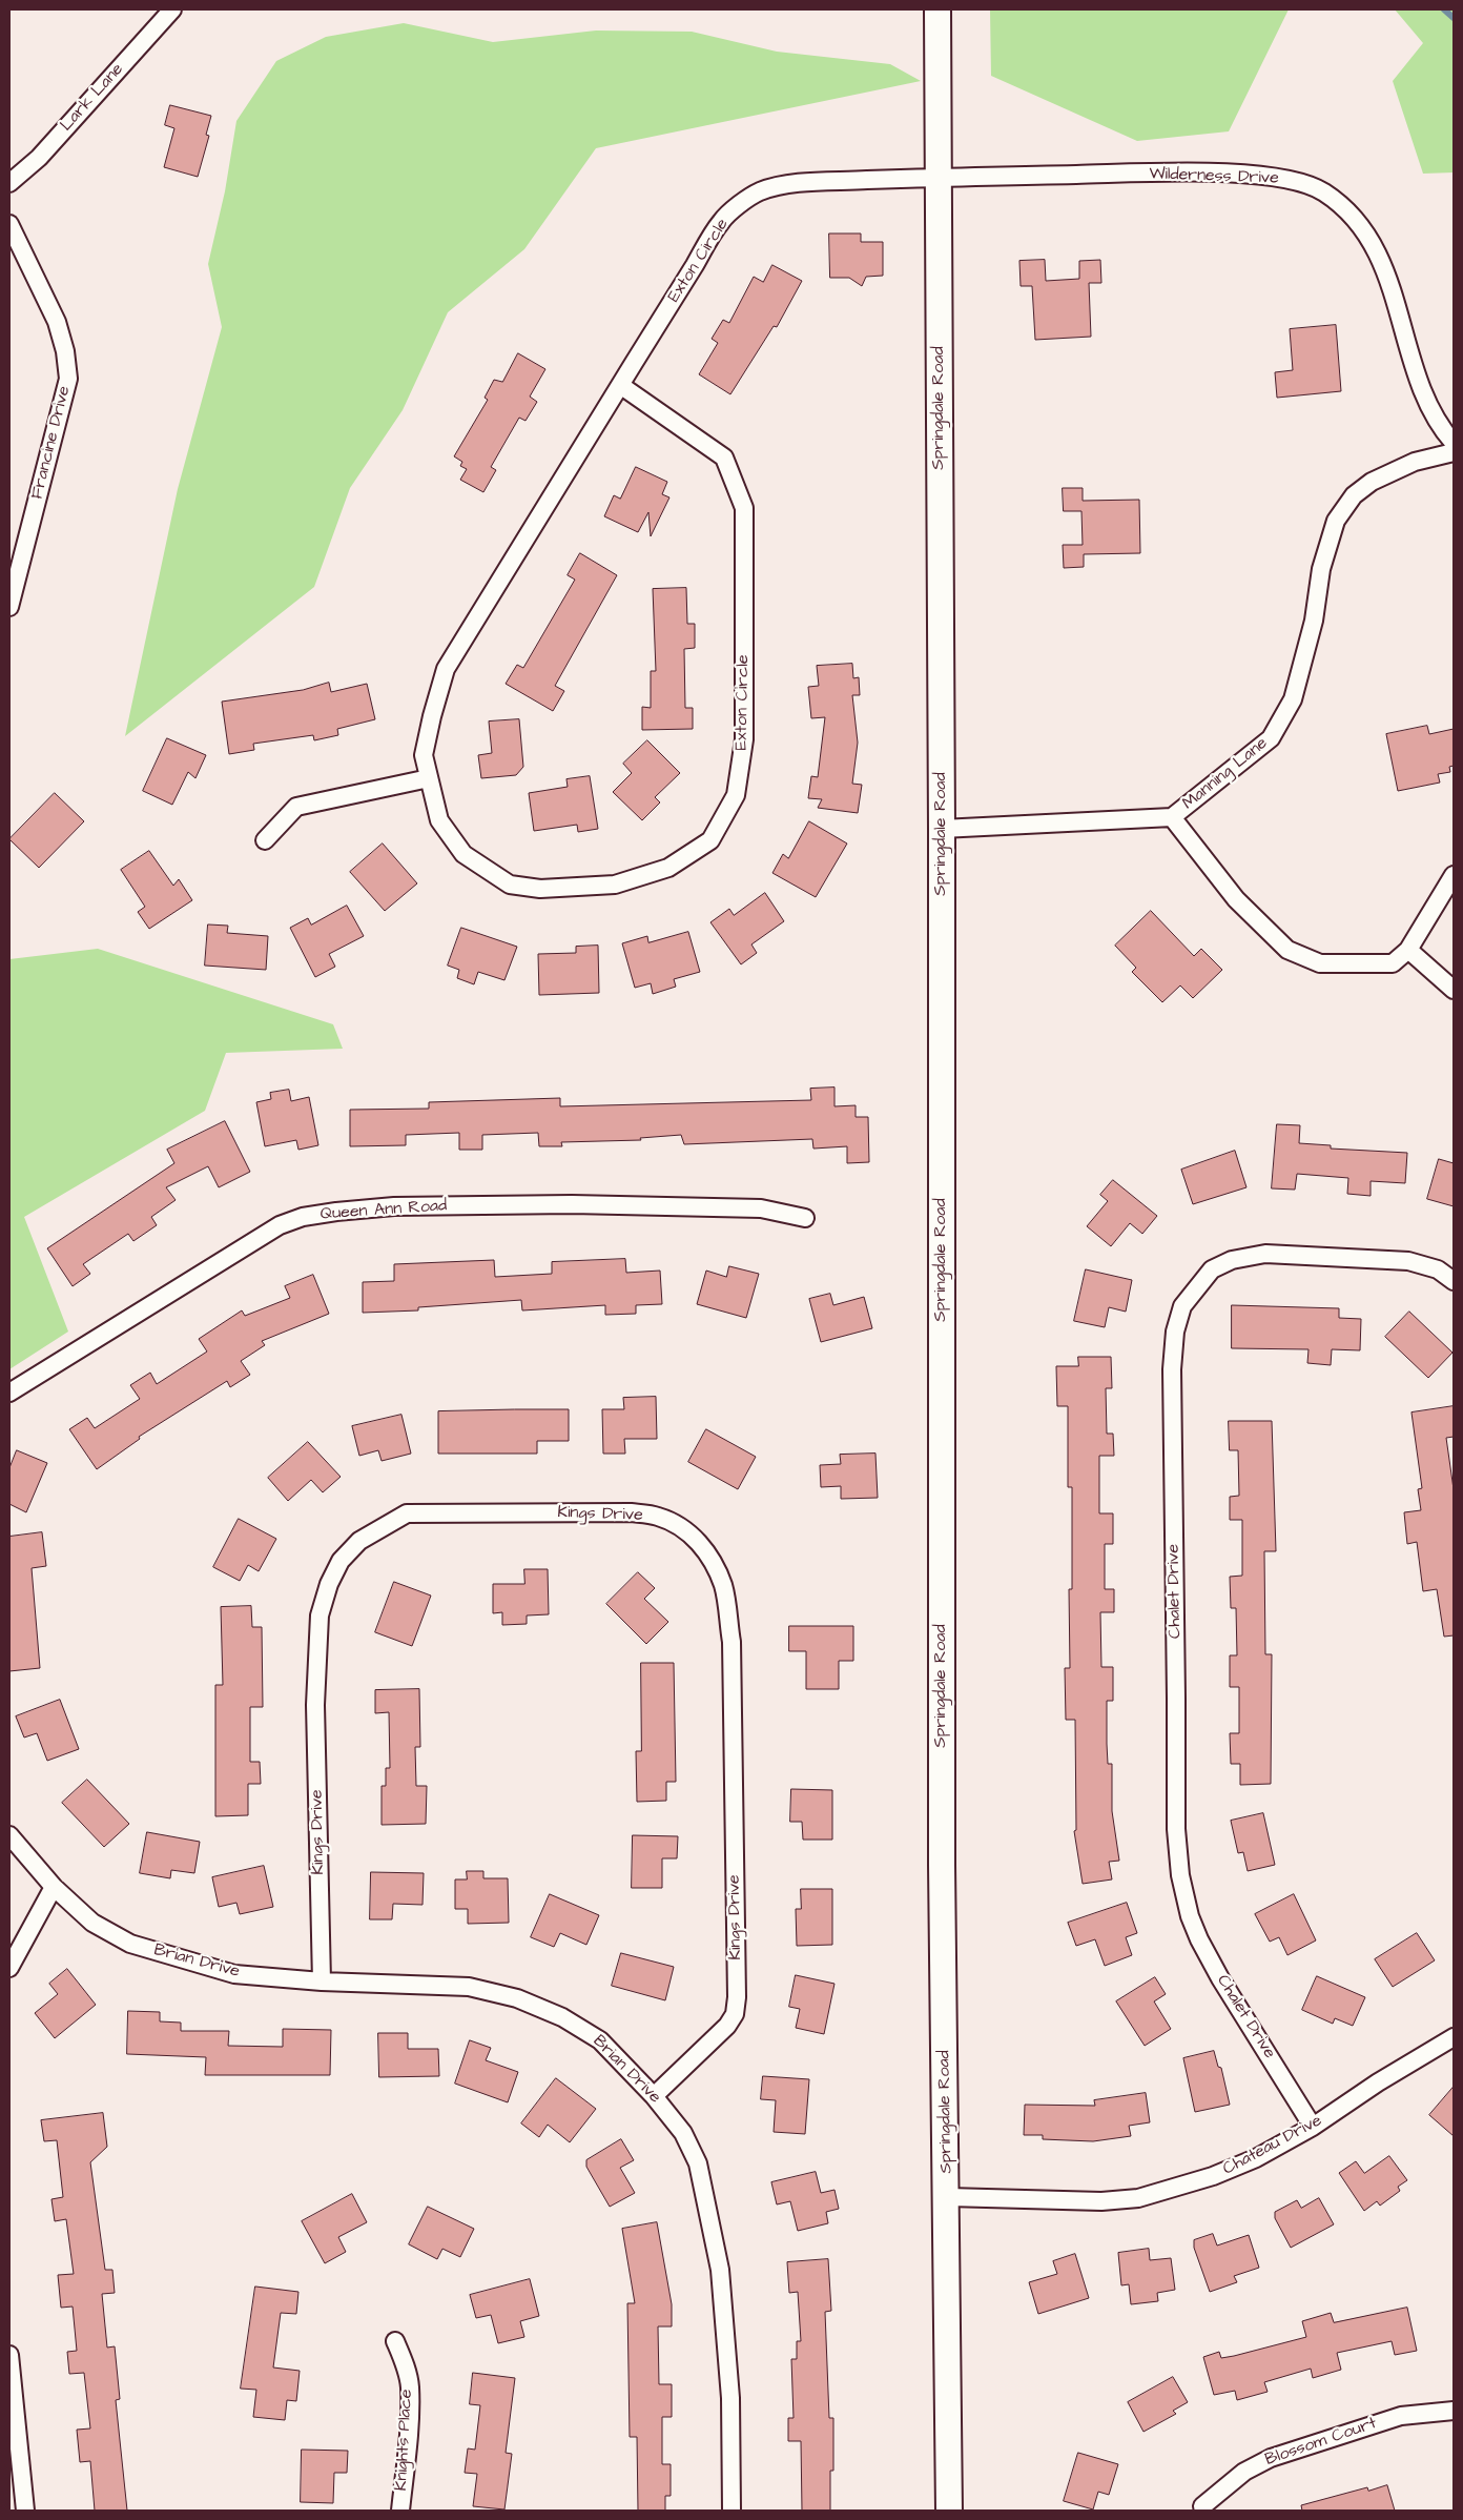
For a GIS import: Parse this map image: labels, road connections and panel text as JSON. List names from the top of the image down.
{
  "streets": {
    "main road": ["Springdale Road"],
    "street": [
      "Lark Lane",
      "Wilderness Drive",
      "Exton Circle",
      "Francine Drive",
      "Manning Lane",
      "Queen Ann Road",
      "Kings Drive",
      "Chalet Drive",
      "Brian Drive",
      "Chateau Drive",
      "Knights Place",
      "Blossom Court"
    ]
  },
  "crossings": [
    ["Wilderness Drive", "Exton Circle"],
    ["Wilderness Drive", "Springdale Road"],
    ["Exton Circle", "Springdale Road"],
    ["Springdale Road", "Manning Lane"],
    ["Springdale Road", "Chateau Drive"],
    ["Kings Drive", "Brian Drive"],
    ["Chalet Drive", "Chateau Drive"]
  ]
}
